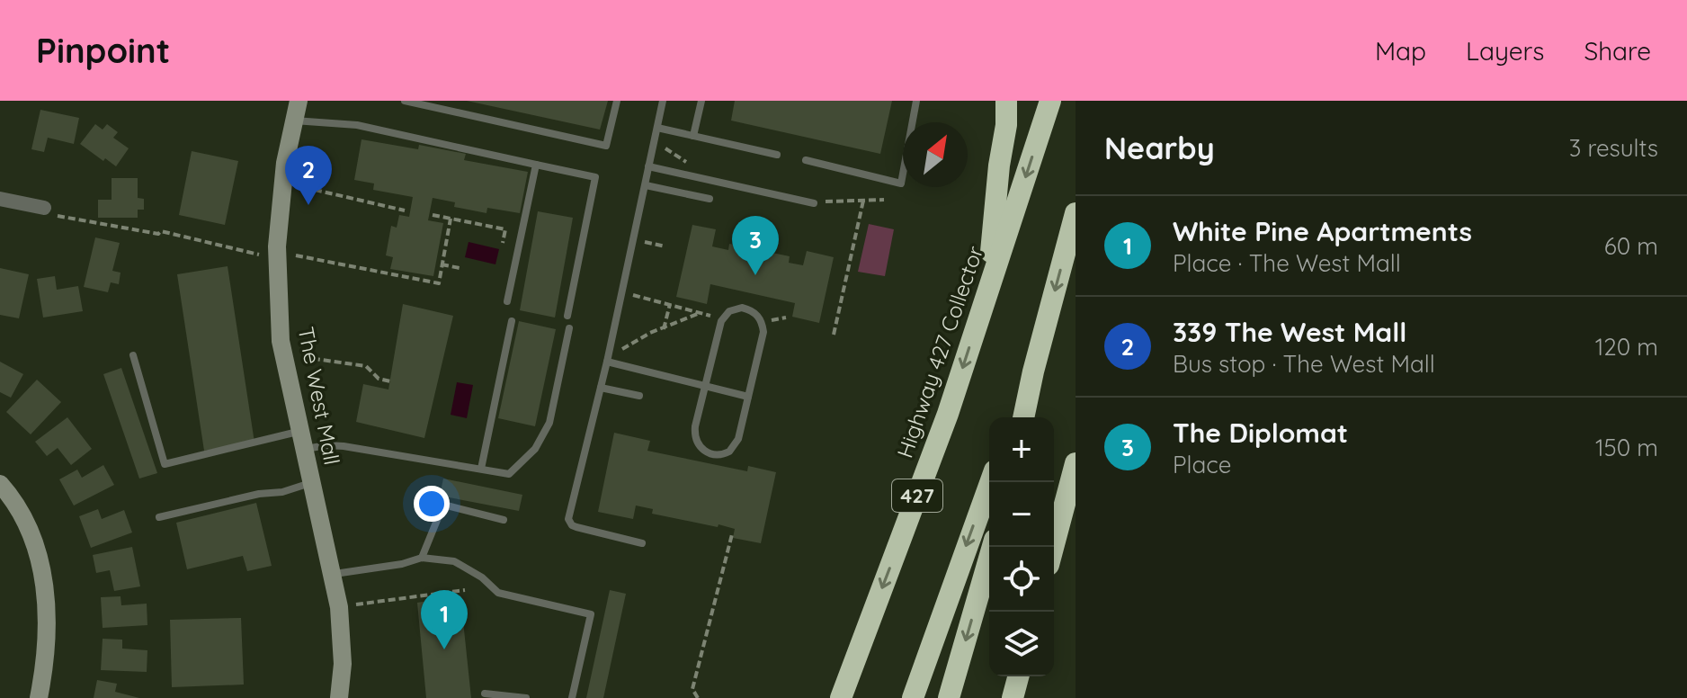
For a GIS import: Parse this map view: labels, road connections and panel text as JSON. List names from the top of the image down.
{
  "streets": {
    "highway": ["Highway 427 Collector", "427"],
    "main road": ["The West Mall"]
  },
  "north": "top right",
  "page": {
    "header": "Pinpoint",
    "nav": ["Map", "Layers", "Share"],
    "heading": ["Nearby", "3 results"],
    "pins": ["2", "3", "1"],
    "list": [
      {
        "mark": "1",
        "name": "White Pine Apartments",
        "note": "Place · The West Mall",
        "value": "60 m"
      },
      {
        "mark": "2",
        "name": "339 The West Mall",
        "note": "Bus stop · The West Mall",
        "value": "120 m"
      },
      {
        "mark": "3",
        "name": "The Diplomat",
        "note": "Place",
        "value": "150 m"
      }
    ],
    "map_buttons": ["+", "−"]
  }
}
